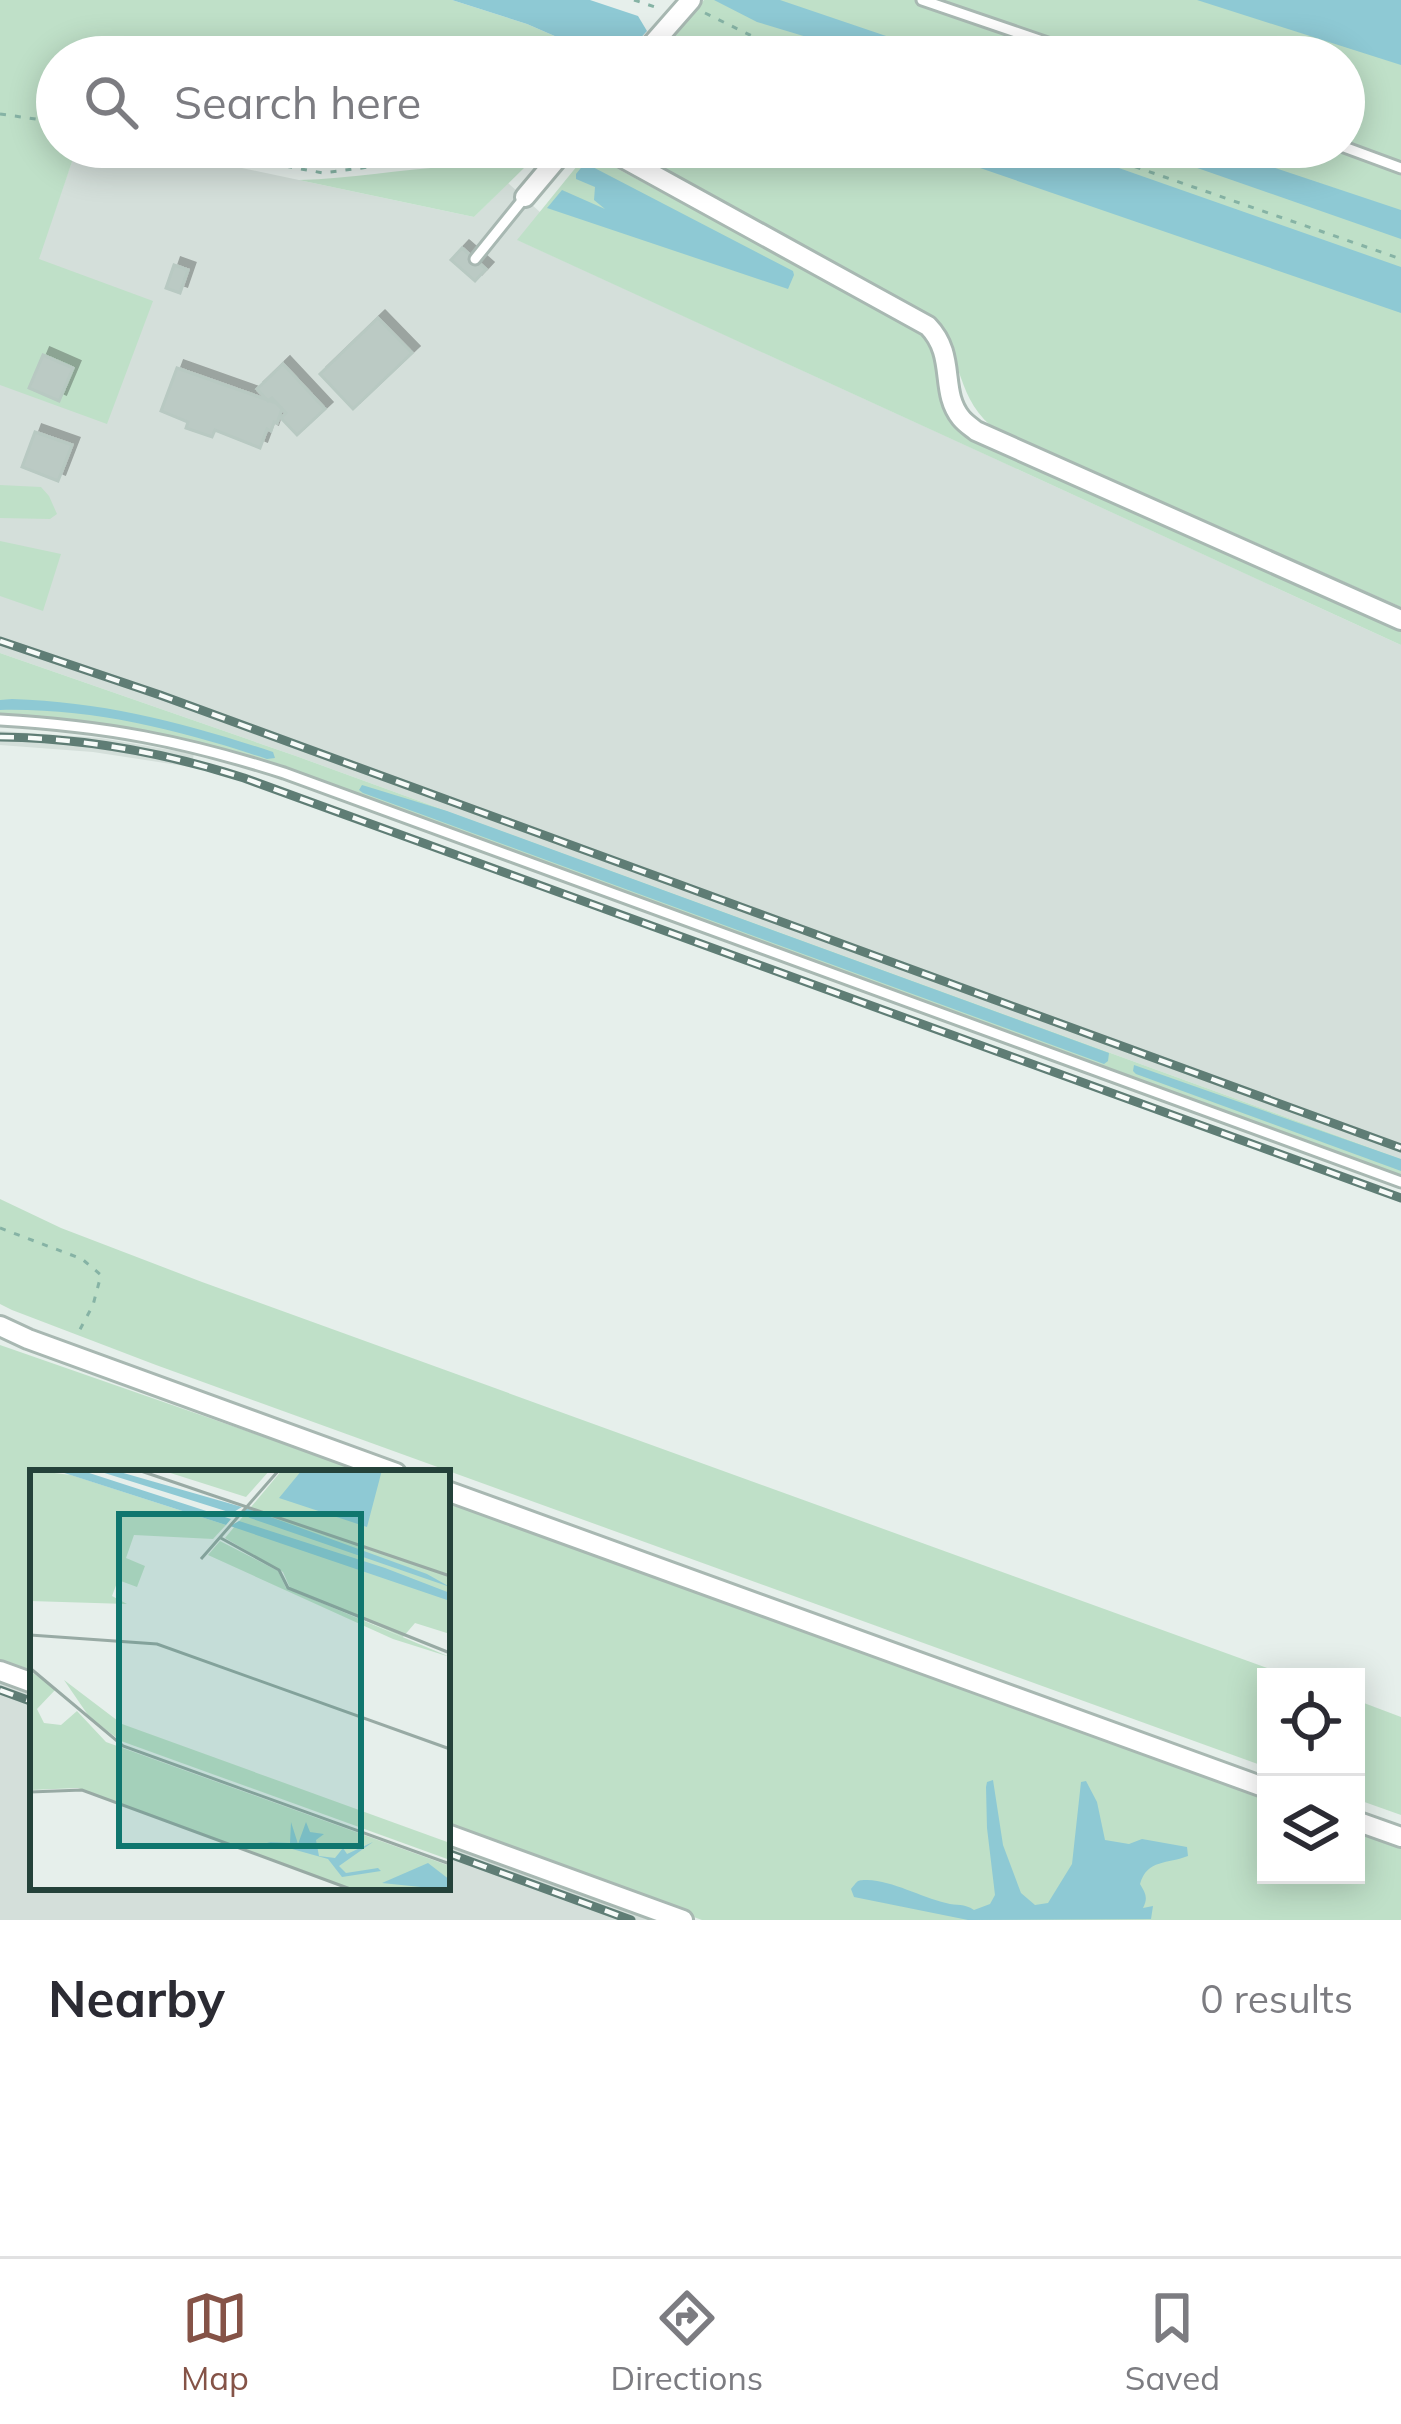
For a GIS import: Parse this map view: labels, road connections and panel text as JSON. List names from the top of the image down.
{
  "page": {
    "search": "Search here",
    "heading": ["Nearby", "0 results"],
    "nav": ["Map", "Directions", "Saved"]
  }
}
